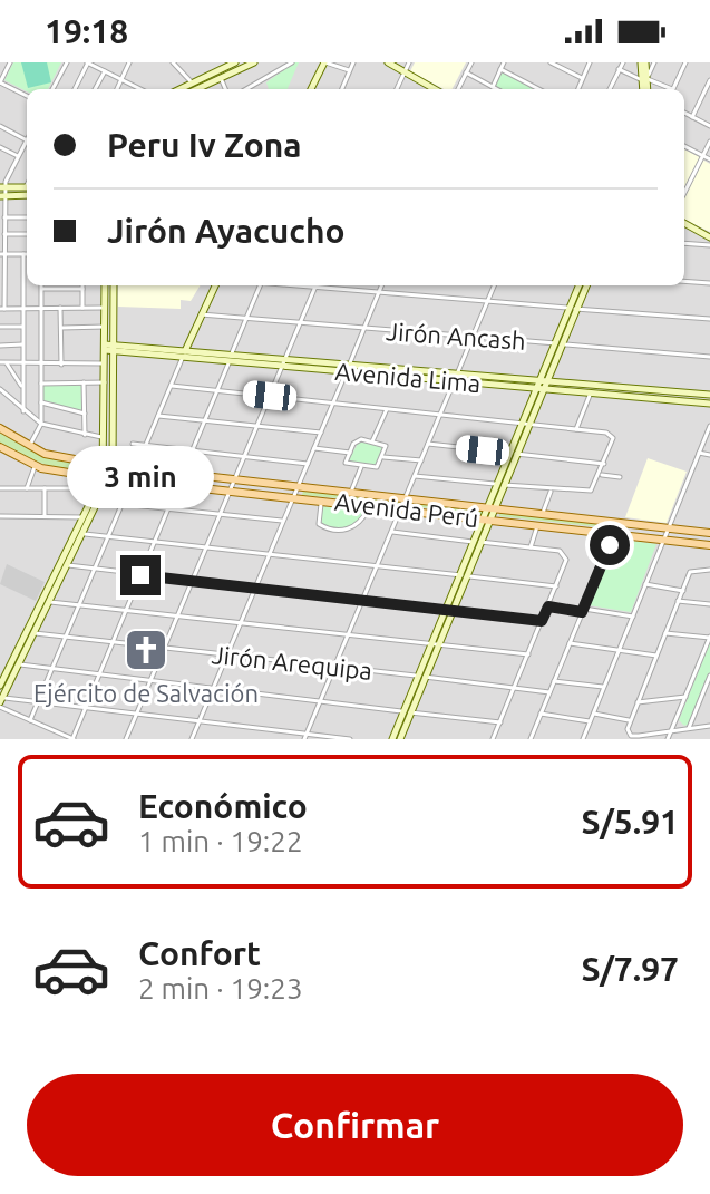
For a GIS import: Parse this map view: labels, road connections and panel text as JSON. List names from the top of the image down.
{
  "streets": {
    "main road": ["Avenida Lima", "Avenida Perú"],
    "street": ["Jirón Ancash", "Jirón Arequipa"]
  },
  "places": {
    "church": ["Ejército de Salvación"]
  },
  "page": {
    "status": "19:18",
    "banner": ["Peru Iv Zona", "Jirón Ayacucho"],
    "bubble": "3 min",
    "list": [
      {
        "name": "Económico",
        "note": "1 min · 19:22",
        "value": "S/5.91"
      },
      {
        "name": "Confort",
        "note": "2 min · 19:23",
        "value": "S/7.97"
      }
    ],
    "buttons": "Confirmar"
  }
}
